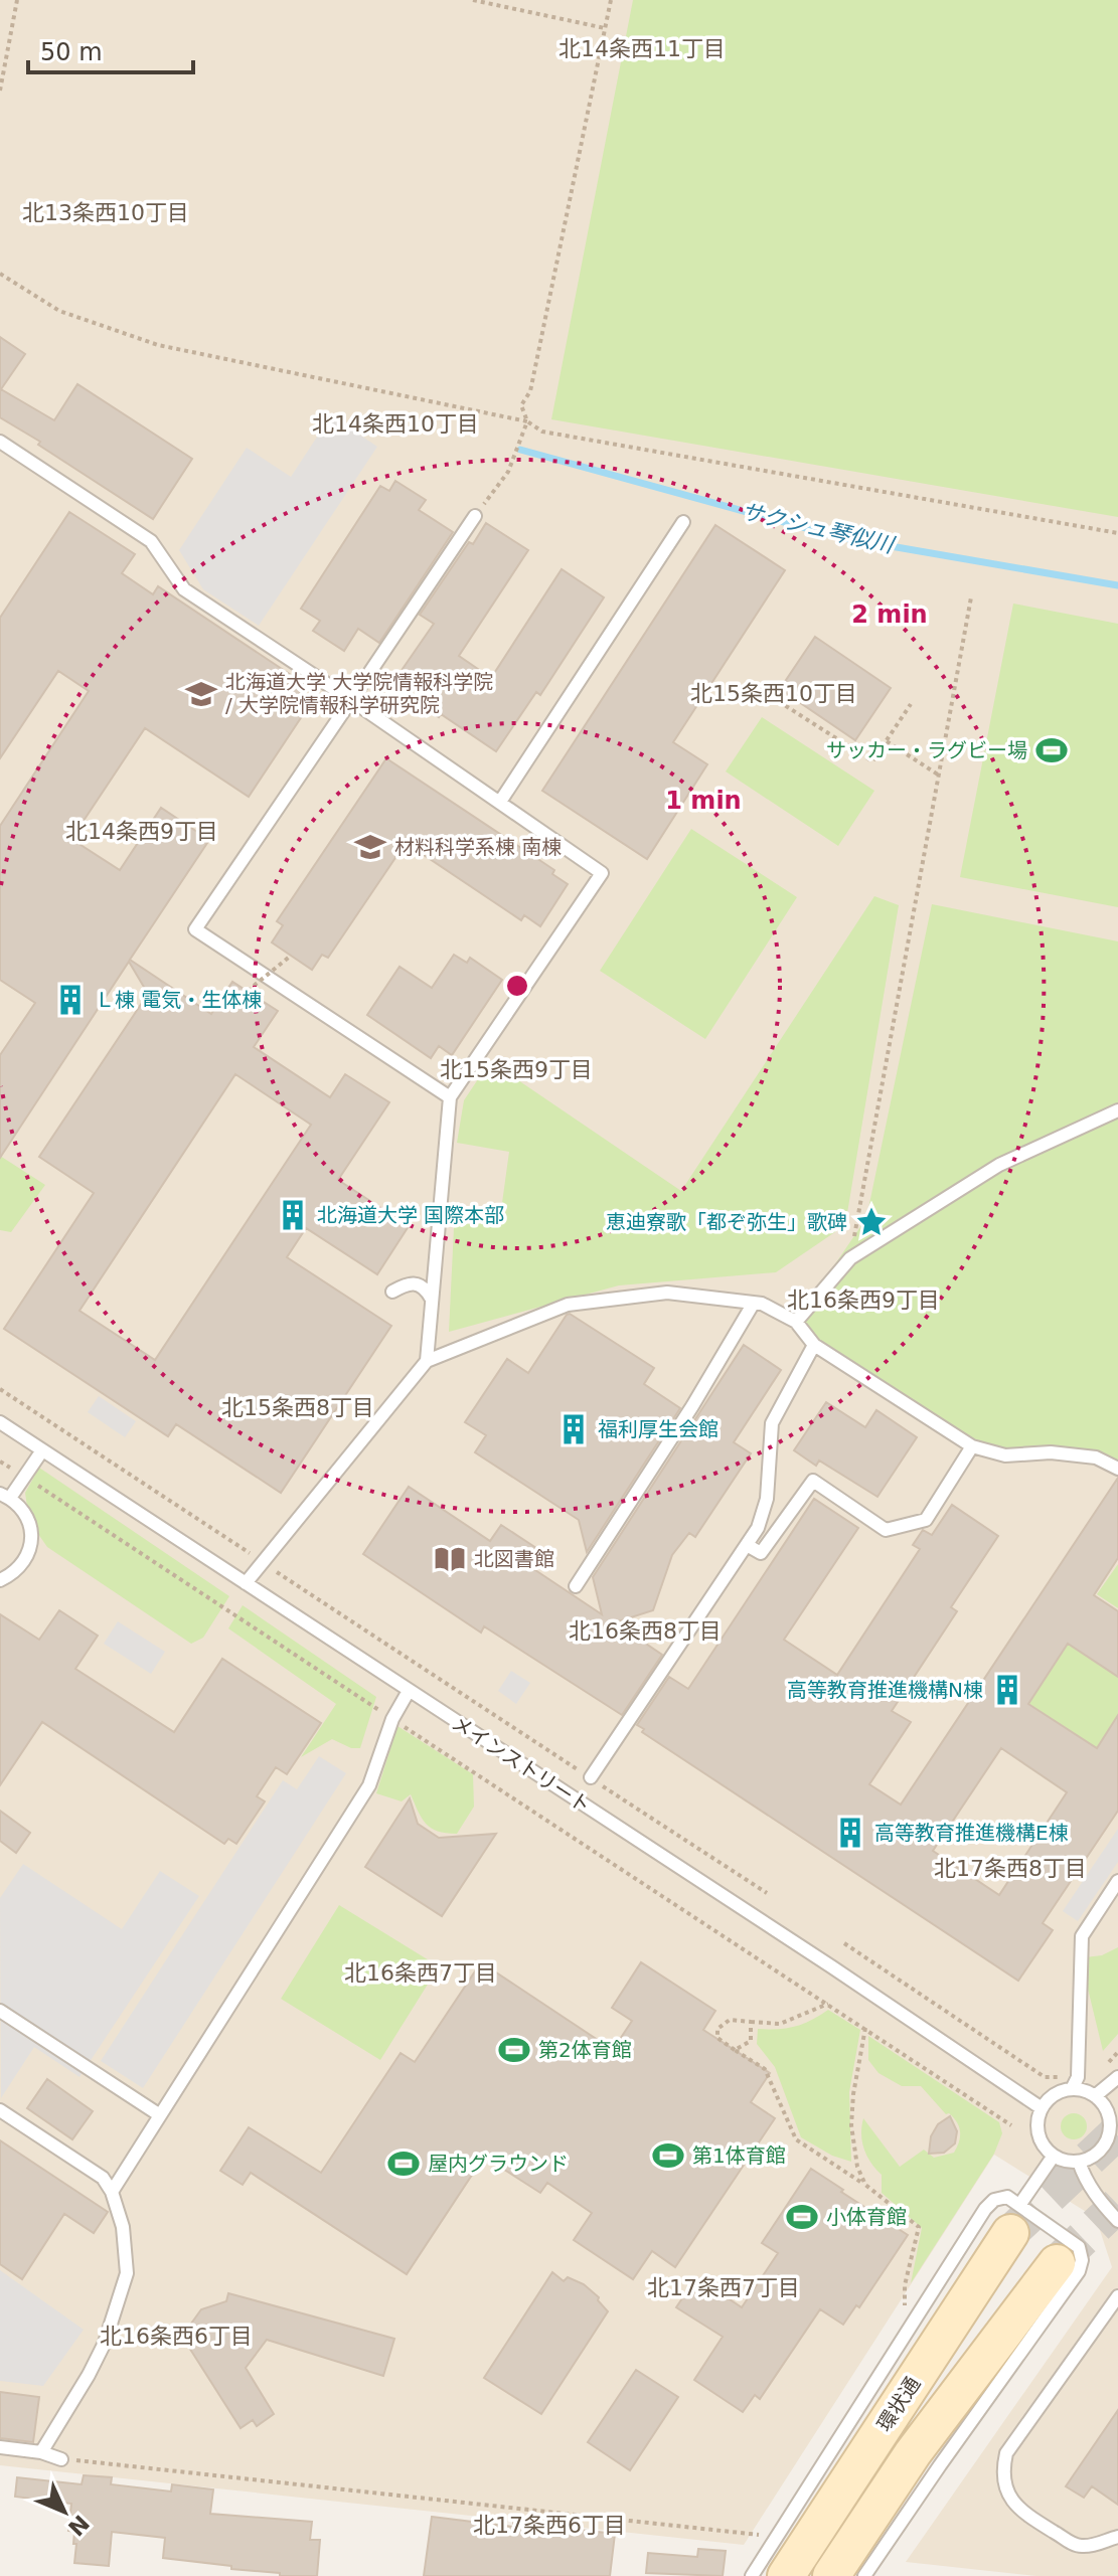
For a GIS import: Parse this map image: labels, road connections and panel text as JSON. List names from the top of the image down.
{
  "streets": {
    "street": ["環状通"],
    "lane": ["メインストリート"]
  },
  "districts": [
    "北14条西11丁目",
    "北13条西10丁目",
    "北14条西10丁目",
    "北15条西10丁目",
    "北14条西9丁目",
    "北15条西9丁目",
    "北16条西9丁目",
    "北15条西8丁目",
    "北16条西8丁目",
    "北17条西8丁目",
    "北16条西7丁目",
    "北17条西7丁目",
    "北16条西6丁目",
    "北17条西6丁目"
  ],
  "water": ["サクシュ琴似川"],
  "places": {
    "school or university": ["北海道大学 大学院情報科学院 / 大学院情報科学研究院", "材料科学系棟 南棟"],
    "sports": [
      "サッカー・ラグビー場",
      "第2体育館",
      "第1体育館",
      "屋内グラウンド",
      "小体育館"
    ],
    "building": [
      "Ｌ棟 電気・生体棟",
      "北海道大学 国際本部",
      "福利厚生会館",
      "高等教育推進機構N棟",
      "高等教育推進機構E棟"
    ],
    "place": ["恵迪寮歌「都ぞ弥生」歌碑"],
    "library": ["北図書館"]
  },
  "scale_bar": "50 m",
  "north": "bottom right",
  "rings": ["2 min", "1 min"]
}
